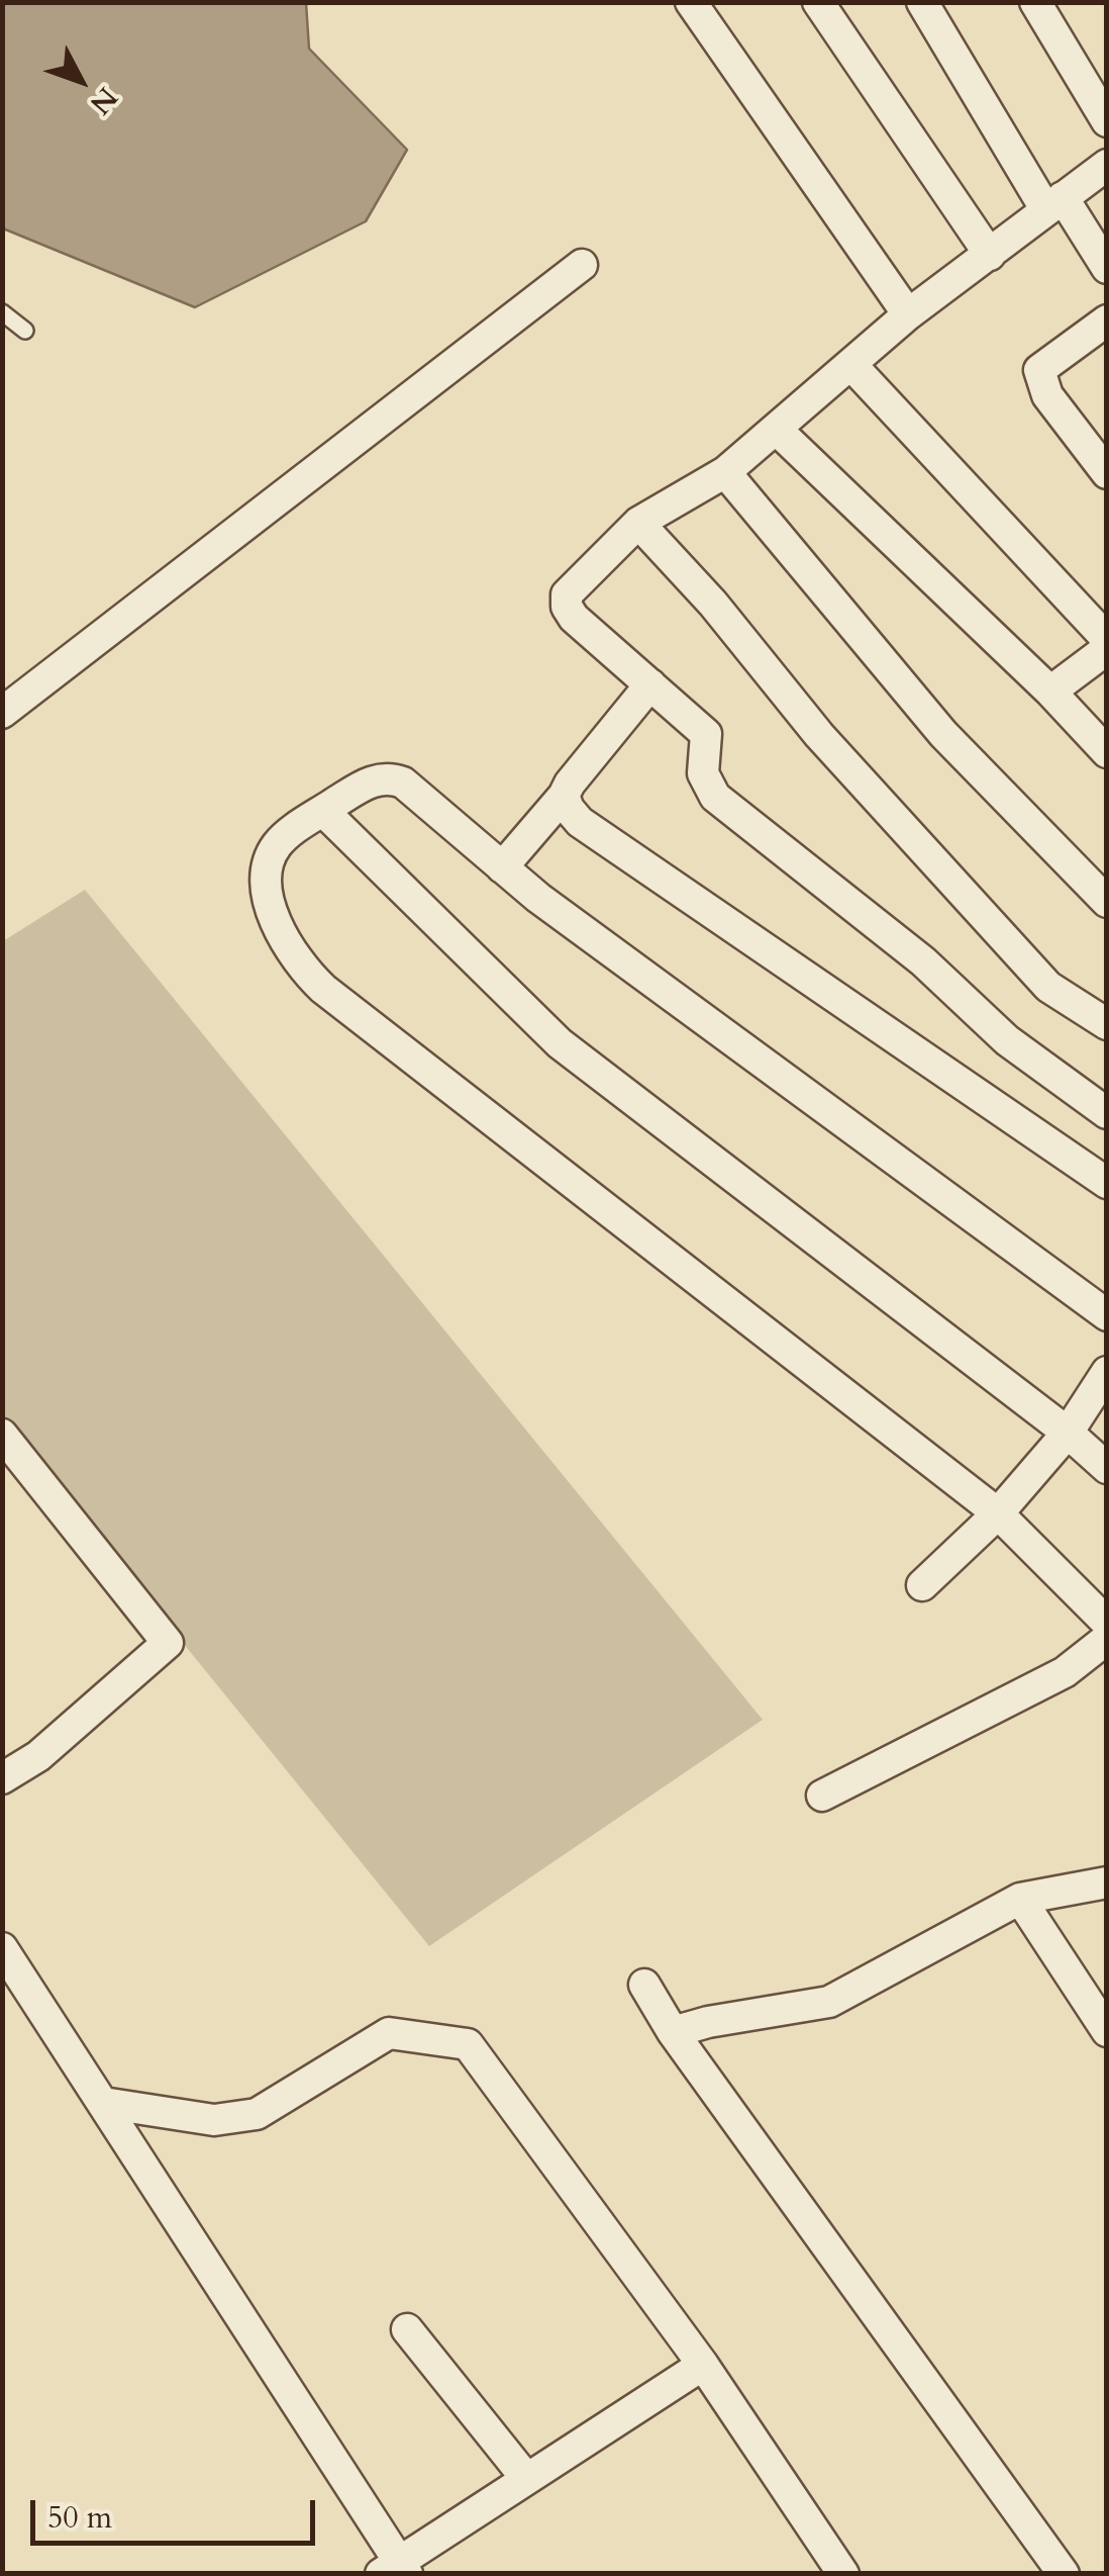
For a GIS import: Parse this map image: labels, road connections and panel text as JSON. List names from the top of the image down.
{
  "scale_bar": "50 m",
  "north": "bottom right"
}
